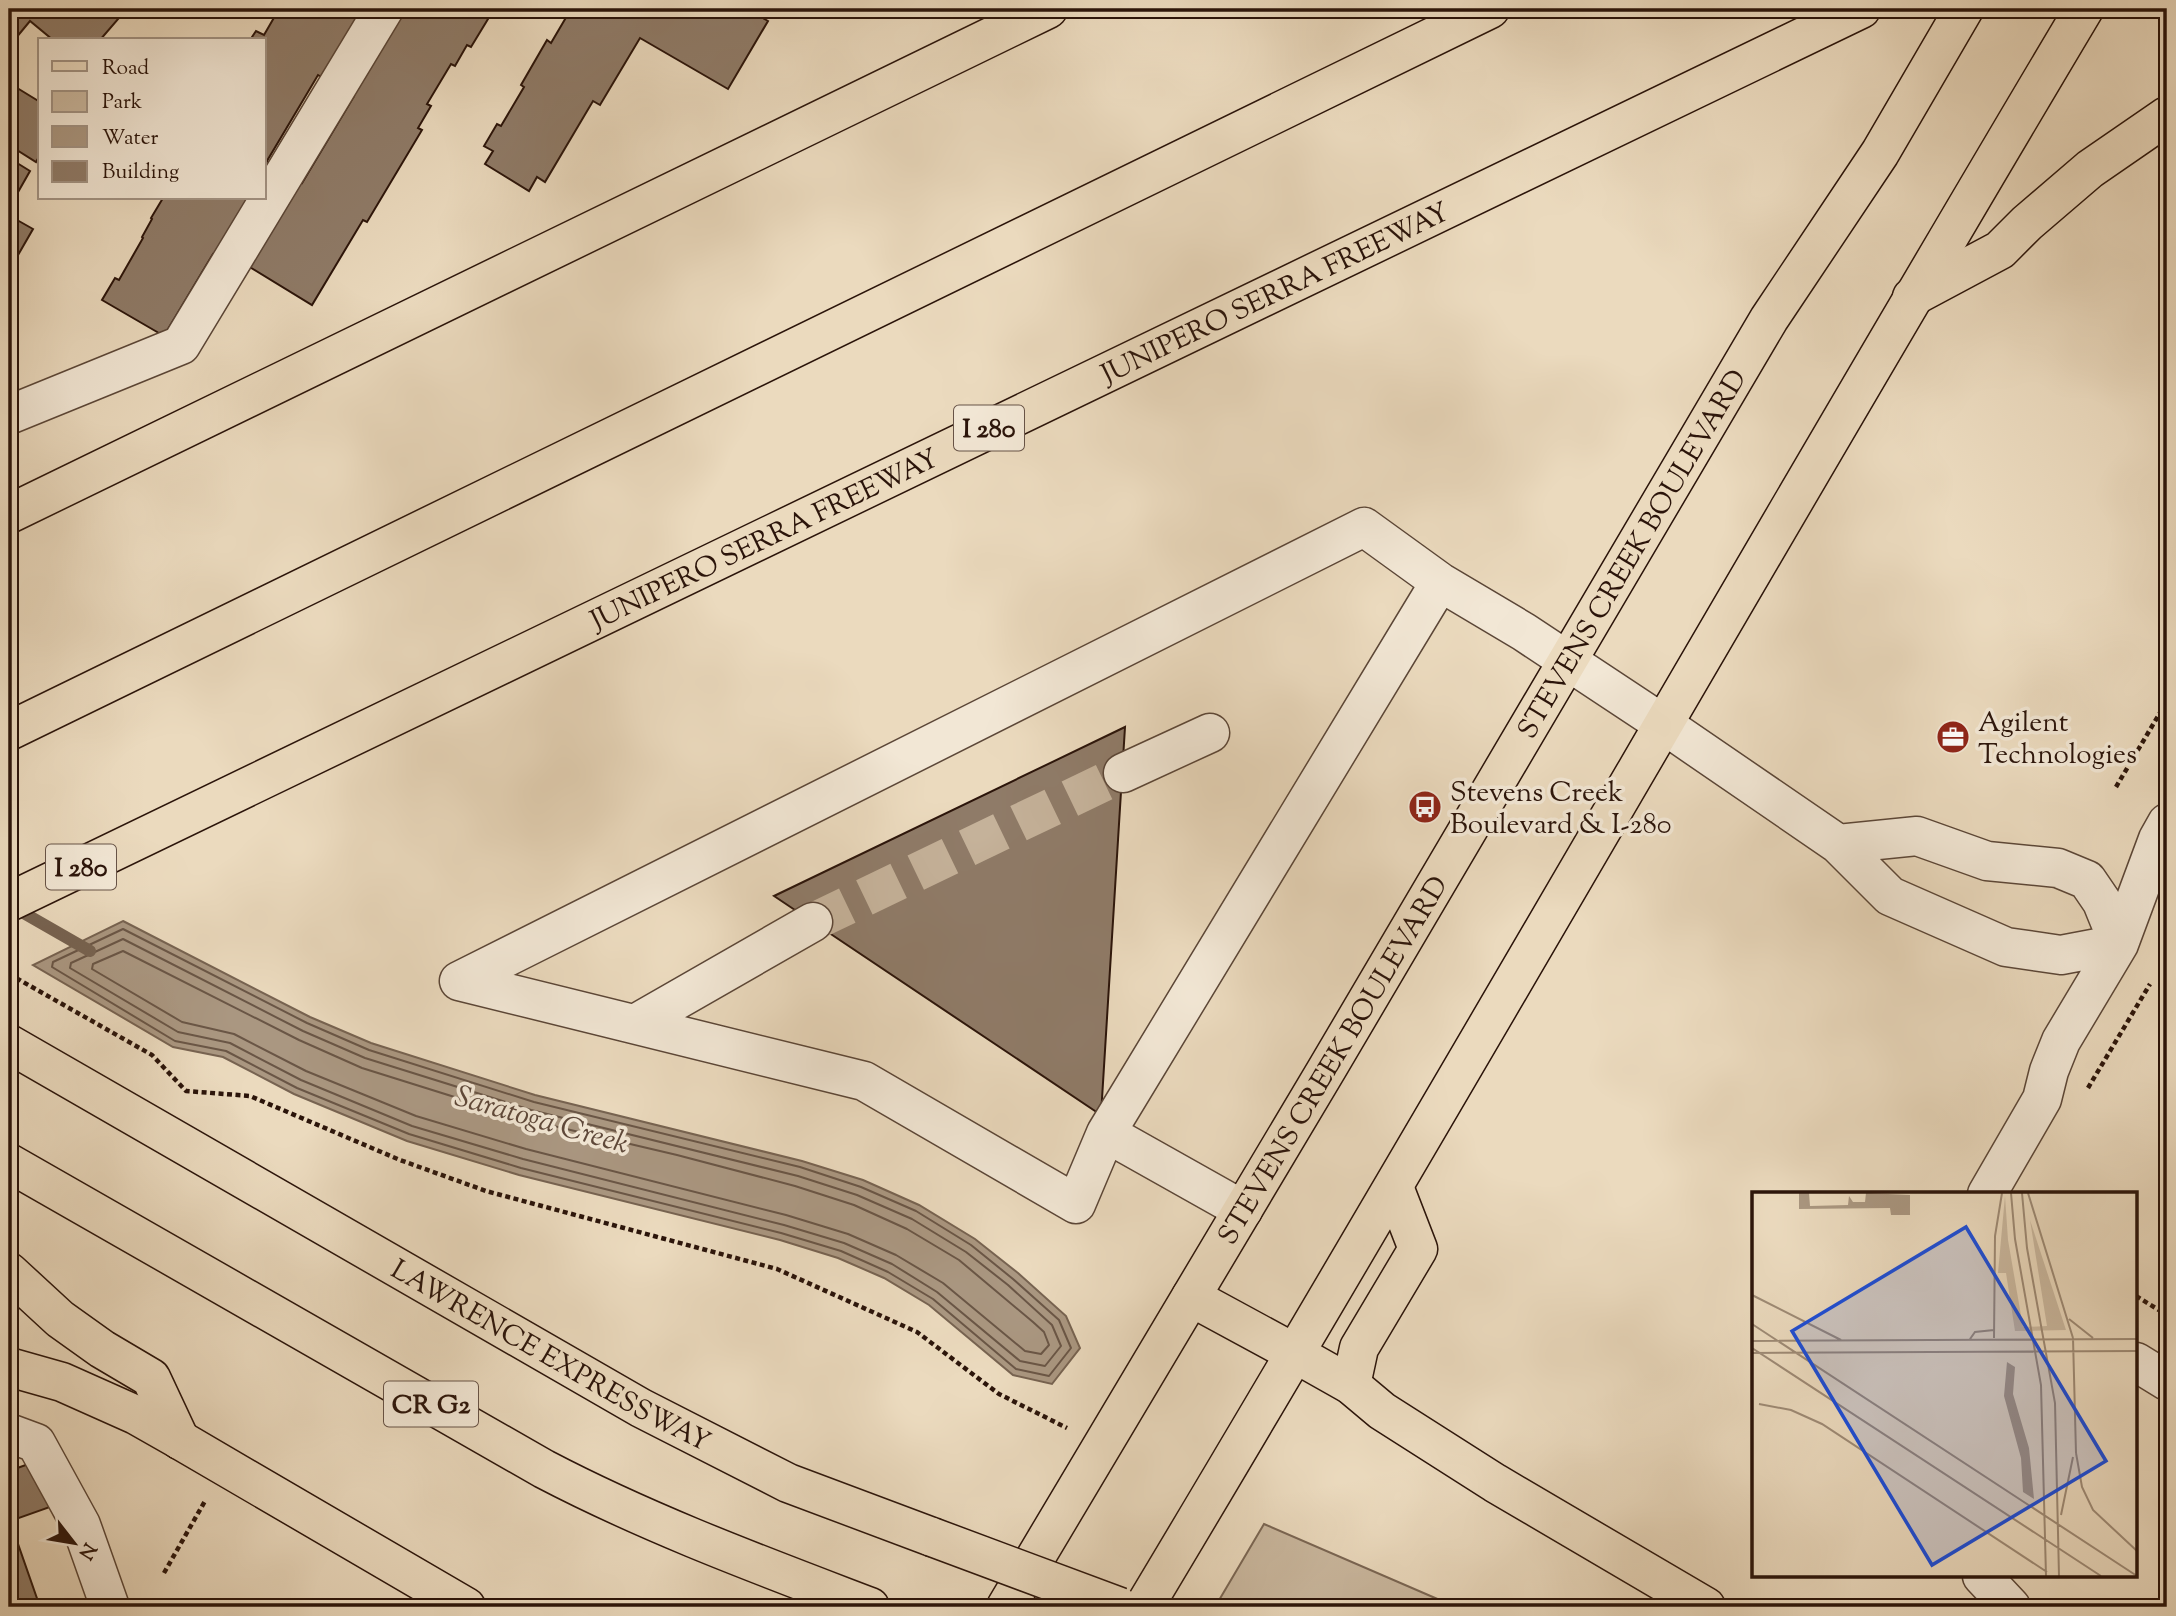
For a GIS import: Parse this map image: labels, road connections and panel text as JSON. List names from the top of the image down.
{
  "streets": {
    "main road": [
      "JUNIPERO SERRA FREEWAY",
      "I 280",
      "STEVENS CREEK BOULEVARD",
      "LAWRENCE EXPRESSWAY",
      "CR G2"
    ]
  },
  "water": ["Saratoga Creek"],
  "places": {
    "office": ["Agilent Technologies"],
    "bus stop": ["Stevens Creek Boulevard & I-280"]
  },
  "legend": [
    "Road",
    "Park",
    "Water",
    "Building"
  ],
  "north": "bottom right"
}
